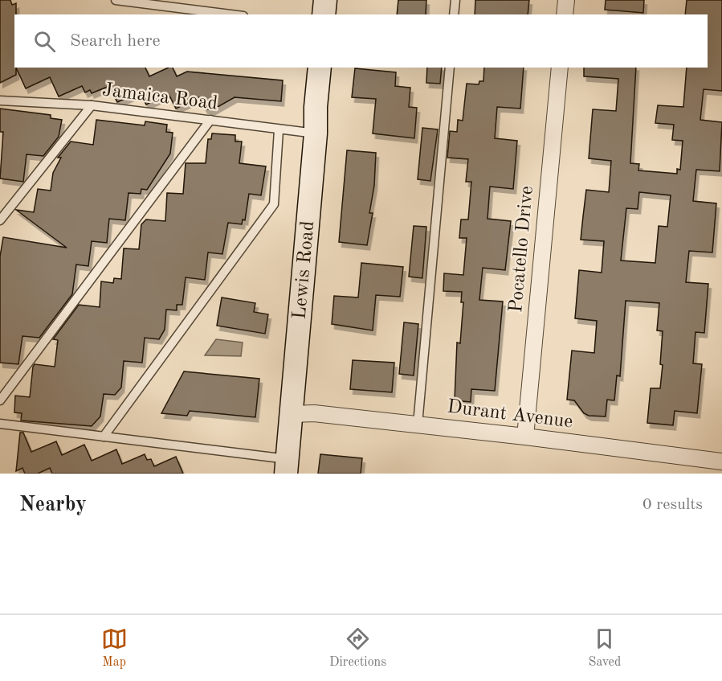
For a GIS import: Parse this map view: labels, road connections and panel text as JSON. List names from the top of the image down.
{
  "streets": {
    "street": ["Pocatello Drive", "Lewis Road", "Durant Avenue"],
    "lane": ["Jamaica Road"]
  },
  "crossings": [
    ["Jamaica Road", "Lewis Road"],
    ["Pocatello Drive", "Durant Avenue"],
    ["Lewis Road", "Durant Avenue"]
  ],
  "page": {
    "search": "Search here",
    "heading": ["Nearby", "0 results"],
    "nav": ["Map", "Directions", "Saved"]
  }
}
